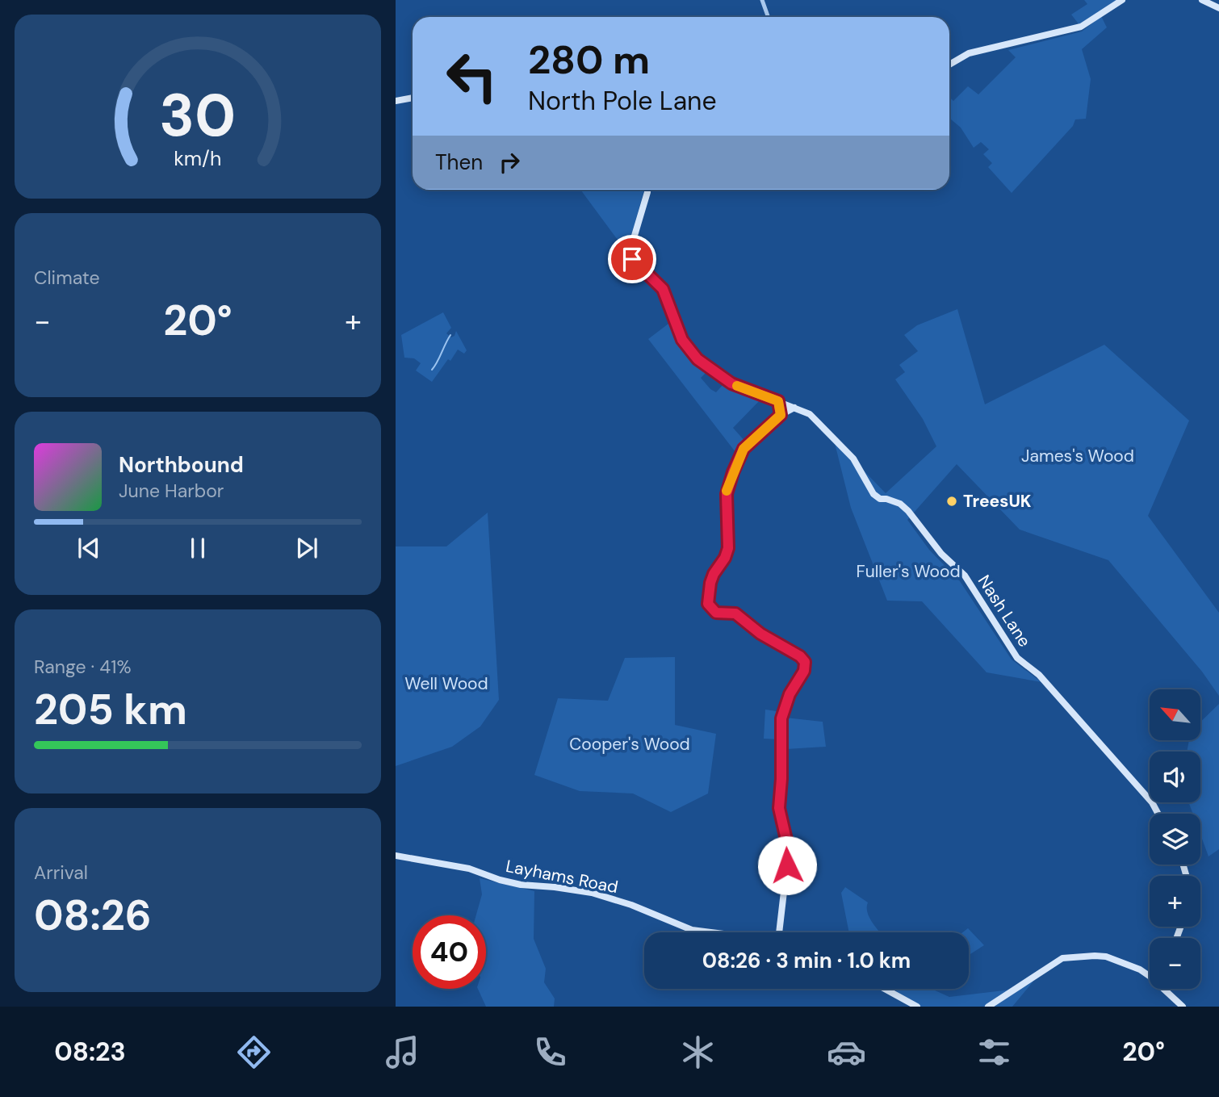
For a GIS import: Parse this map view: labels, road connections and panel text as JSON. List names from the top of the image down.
{
  "streets": {
    "street": ["Nash Lane", "Layhams Road"]
  },
  "parks": [
    "James's Wood",
    "Fuller's Wood",
    "Well Wood",
    "Cooper's Wood"
  ],
  "places": ["TreesUK"],
  "north": "top left",
  "page": {
    "turn": ["280 m", "North Pole Lane"],
    "then": "Then",
    "tile": [
      "Climate",
      ["Range · 41%", "205 km"],
      ["Arrival", "08:26"]
    ],
    "heat": ["−", "20°", "+"],
    "song": ["Northbound", "June Harbor"],
    "map_buttons": ["+", "−"],
    "limit": "40",
    "trip": "08:26 · 3 min · 1.0 km",
    "tabs": ["08:23", "20°"],
    "gauge": ["30", "km/h"]
  }
}
